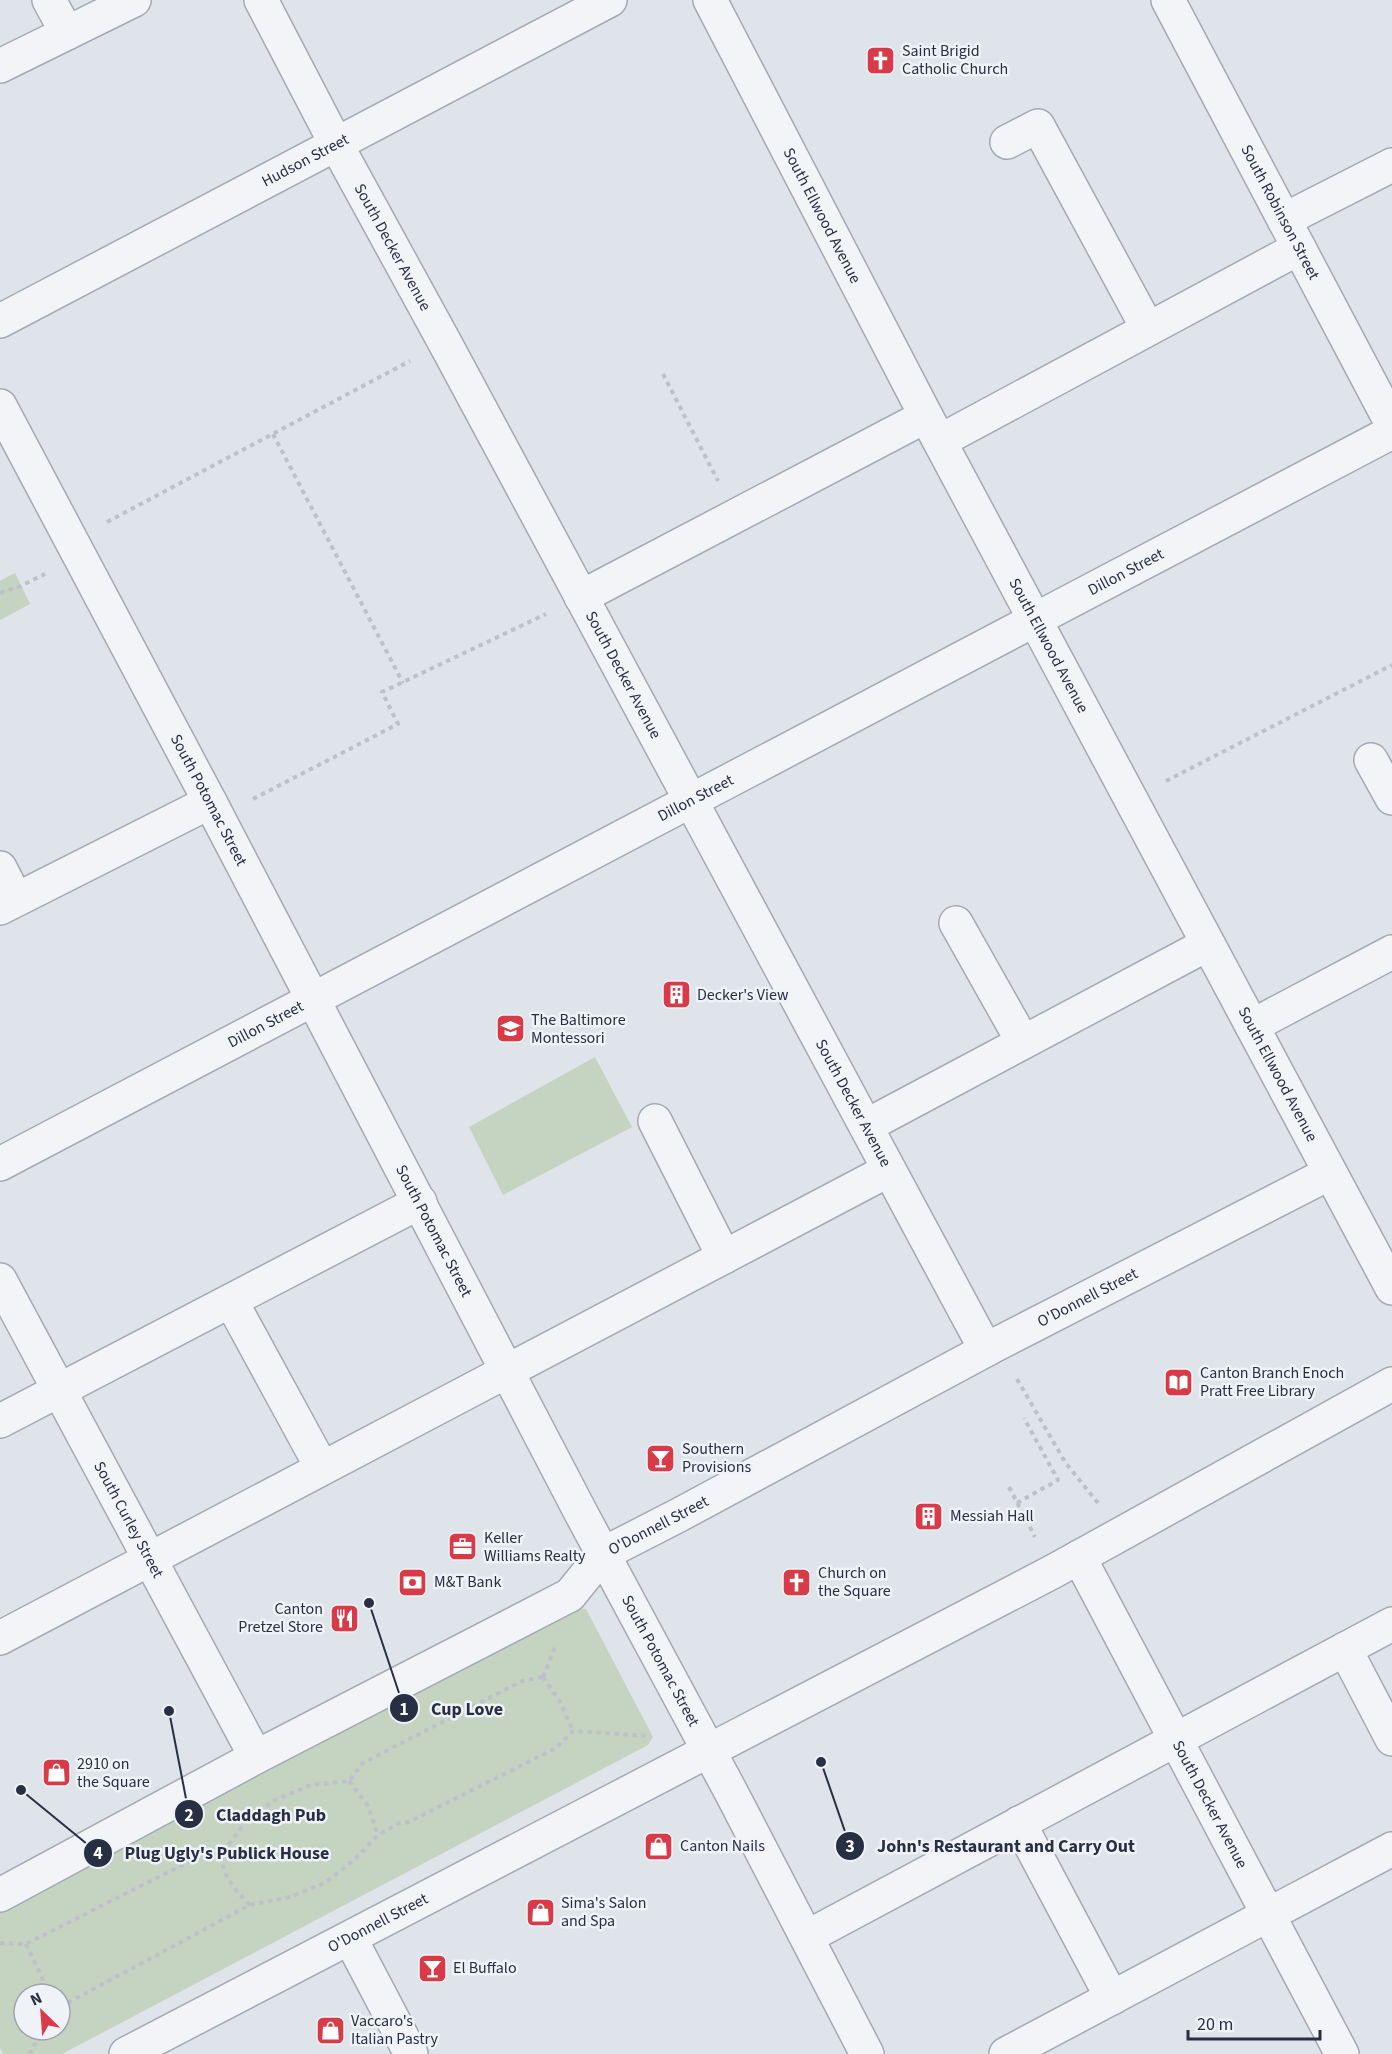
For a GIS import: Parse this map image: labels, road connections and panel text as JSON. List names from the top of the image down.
{
  "streets": {
    "street": [
      "Hudson Street",
      "South Robinson Street",
      "South Ellwood Avenue",
      "South Decker Avenue",
      "Dillon Street",
      "South Potomac Street",
      "O'Donnell Street",
      "South Curley Street"
    ]
  },
  "crossings": [
    ["Hudson Street", "South Decker Avenue"],
    ["South Ellwood Avenue", "Dillon Street"],
    ["South Ellwood Avenue", "O'Donnell Street"],
    ["South Decker Avenue", "Dillon Street"],
    ["South Decker Avenue", "O'Donnell Street"],
    ["Dillon Street", "South Potomac Street"],
    ["South Potomac Street", "O'Donnell Street"],
    ["O'Donnell Street", "South Curley Street"]
  ],
  "places": {
    "church": ["Saint Brigid Catholic Church", "Church on the Square"],
    "building": ["Decker's View", "Messiah Hall"],
    "school or university": ["The Baltimore Montessori"],
    "library": ["Canton Branch Enoch Pratt Free Library"],
    "bar": ["Southern Provisions", "El Buffalo"],
    "office": ["Keller Williams Realty"],
    "bank": ["M&T Bank"],
    "other": [
      "Cup Love",
      "Claddagh Pub",
      "John's Restaurant and Carry Out",
      "Plug Ugly's Publick House"
    ],
    "restaurant": ["Canton Pretzel Store"],
    "shop": [
      "2910 on the Square",
      "Canton Nails",
      "Sima's Salon and Spa",
      "Vaccaro's Italian Pastry"
    ]
  },
  "scale_bar": "20 m",
  "north": "top left"
}
